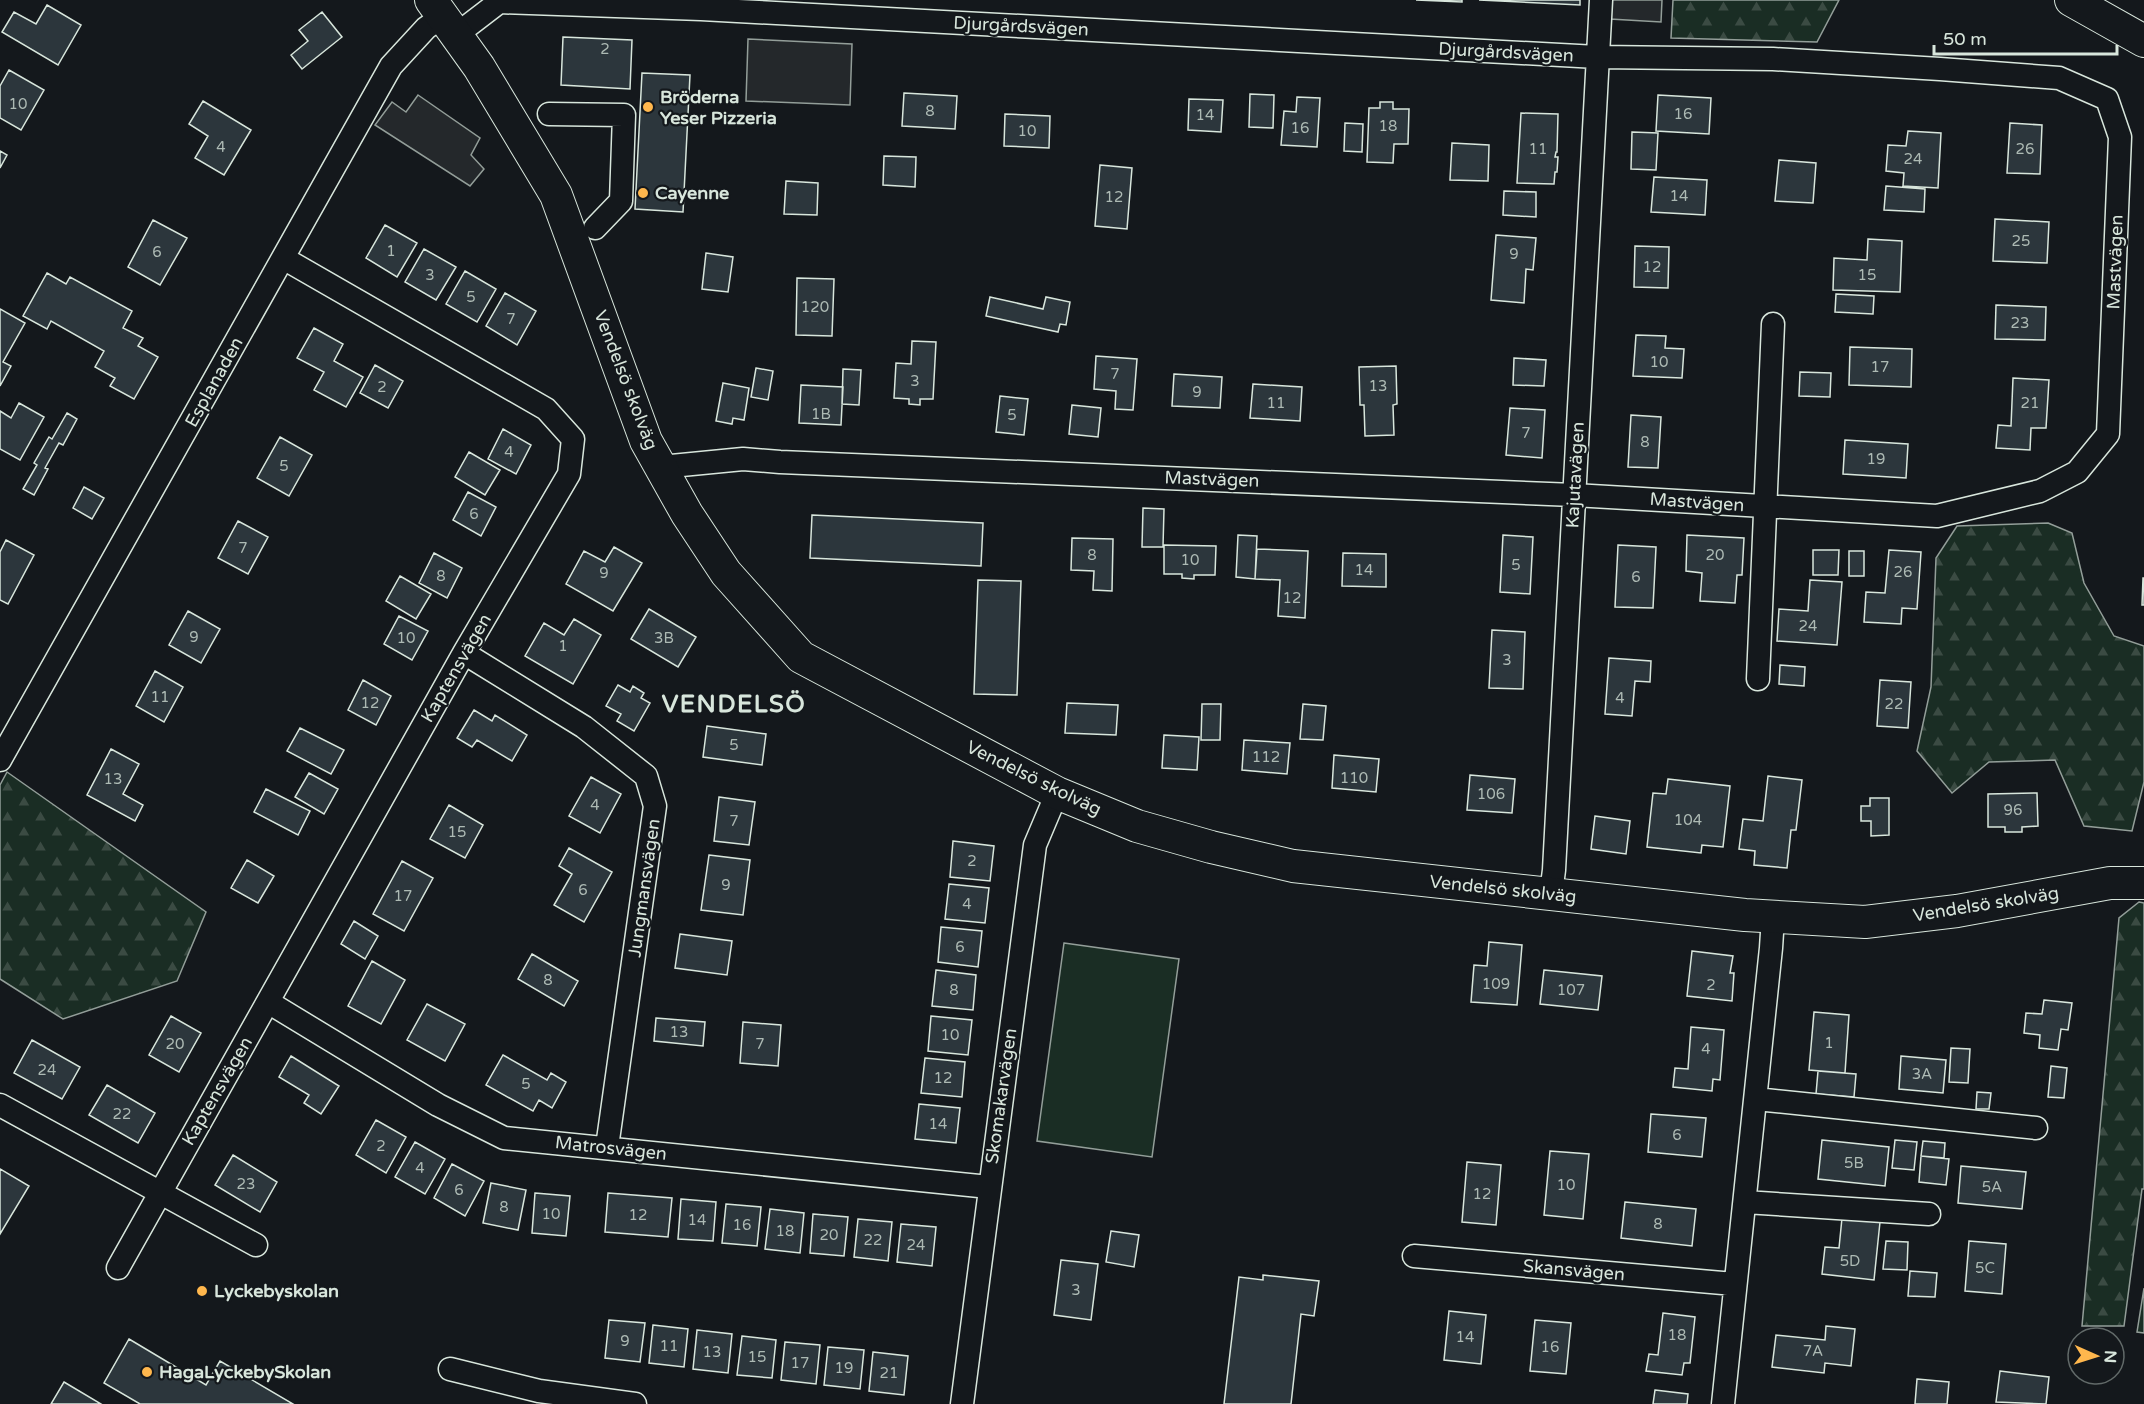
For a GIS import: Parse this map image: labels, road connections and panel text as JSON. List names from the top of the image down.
{
  "streets": {
    "street": [
      "Djurgårdsvägen",
      "Mastvägen",
      "Vendelsö skolväg",
      "Esplanaden",
      "Kajutavägen",
      "Kaptensvägen",
      "Jungmansvägen",
      "Skomakarvägen",
      "Matrosvägen",
      "Skansvägen"
    ]
  },
  "crossings": [
    ["Djurgårdsvägen", "Mastvägen"],
    ["Djurgårdsvägen", "Vendelsö skolväg"],
    ["Djurgårdsvägen", "Esplanaden"],
    ["Djurgårdsvägen", "Kajutavägen"],
    ["Mastvägen", "Vendelsö skolväg"],
    ["Mastvägen", "Kajutavägen"],
    ["Vendelsö skolväg", "Esplanaden"],
    ["Vendelsö skolväg", "Kajutavägen"],
    ["Vendelsö skolväg", "Skomakarvägen"],
    ["Esplanaden", "Kaptensvägen"],
    ["Kaptensvägen", "Jungmansvägen"],
    ["Kaptensvägen", "Matrosvägen"],
    ["Jungmansvägen", "Matrosvägen"],
    ["Skomakarvägen", "Matrosvägen"]
  ],
  "districts": ["VENDELSÖ"],
  "places": [
    "Bröderna Yeser Pizzeria",
    "Cayenne",
    "Lyckebyskolan",
    "HagaLyckebySkolan"
  ],
  "house_numbers": [
    "2",
    "10",
    "8",
    "16",
    "14",
    "18",
    "16",
    "10",
    "4",
    "11",
    "26",
    "24",
    "14",
    "12",
    "25",
    "1",
    "6",
    "9",
    "12",
    "3",
    "15",
    "5",
    "120",
    "7",
    "23",
    "10",
    "17",
    "7",
    "3",
    "13",
    "2",
    "9",
    "11",
    "21",
    "1B",
    "5",
    "7",
    "8",
    "4",
    "19",
    "5",
    "6",
    "7",
    "8",
    "20",
    "10",
    "5",
    "14",
    "26",
    "9",
    "8",
    "6",
    "12",
    "24",
    "9",
    "10",
    "3B",
    "1",
    "3",
    "11",
    "4",
    "12",
    "22",
    "5",
    "112",
    "110",
    "13",
    "106",
    "4",
    "96",
    "104",
    "7",
    "15",
    "2",
    "9",
    "6",
    "17",
    "4",
    "6",
    "8",
    "109",
    "2",
    "8",
    "107",
    "13",
    "10",
    "1",
    "20",
    "7",
    "4",
    "24",
    "3A",
    "12",
    "5",
    "22",
    "14",
    "6",
    "2",
    "5B",
    "4",
    "23",
    "10",
    "5A",
    "6",
    "12",
    "8",
    "10",
    "12",
    "14",
    "8",
    "16",
    "18",
    "20",
    "22",
    "24",
    "5D",
    "5C",
    "3",
    "18",
    "14",
    "9",
    "11",
    "16",
    "7A",
    "13",
    "15",
    "17",
    "19",
    "21"
  ],
  "scale_bar": "50 m",
  "north": "right"
}
